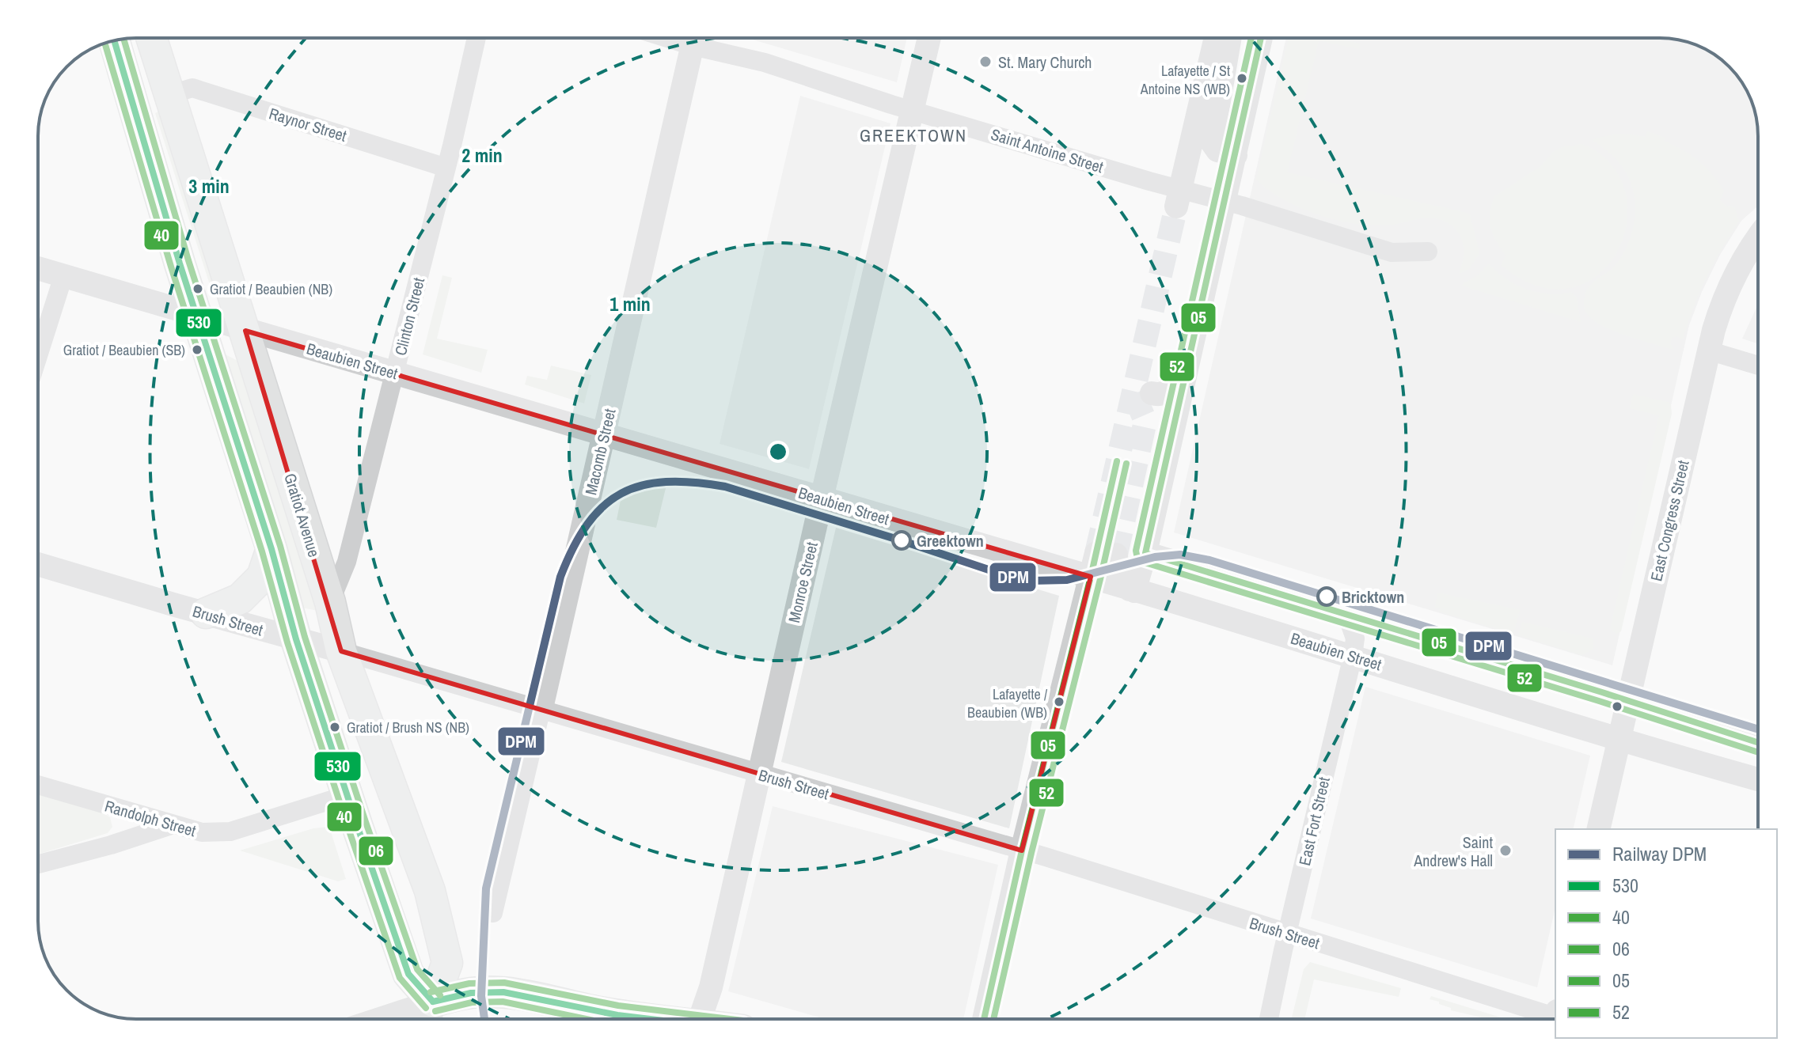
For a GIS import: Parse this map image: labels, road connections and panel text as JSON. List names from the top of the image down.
{
  "streets": {
    "main road": ["Gratiot Avenue"],
    "street": [
      "Raynor Street",
      "Saint Antoine Street",
      "Clinton Street",
      "Beaubien Street",
      "Macomb Street",
      "East Congress Street",
      "Monroe Street",
      "Brush Street",
      "Randolph Street",
      "East Fort Street"
    ]
  },
  "crossings": [
    ["Raynor Street", "Clinton Street"],
    ["Raynor Street", "Gratiot Avenue"],
    ["Saint Antoine Street", "Monroe Street"],
    ["Clinton Street", "Beaubien Street"],
    ["Clinton Street", "Gratiot Avenue"],
    ["Beaubien Street", "Macomb Street"],
    ["Beaubien Street", "Gratiot Avenue"],
    ["Beaubien Street", "East Congress Street"],
    ["Beaubien Street", "Monroe Street"],
    ["Beaubien Street", "East Fort Street"],
    ["Macomb Street", "Brush Street"],
    ["Gratiot Avenue", "Brush Street"],
    ["Monroe Street", "Brush Street"],
    ["Brush Street", "East Fort Street"]
  ],
  "districts": ["GREEKTOWN"],
  "places": [
    "St. Mary Church",
    "Lafayette / St Antoine NS (WB)",
    "Gratiot / Beaubien (NB)",
    "Gratiot / Beaubien (SB)",
    "Greektown",
    "Bricktown",
    "Lafayette / Beaubien (WB)",
    "Gratiot / Brush NS (NB)",
    "Saint Andrew's Hall"
  ],
  "lines": [
    "transit line 05",
    "transit line 52",
    "transit line 06",
    "transit line 530",
    "transit line 40",
    "rail line DPM"
  ],
  "legend": [
    "Railway DPM",
    "530",
    "40",
    "06",
    "05",
    "52"
  ],
  "rings": ["2 min", "3 min", "1 min"]
}
